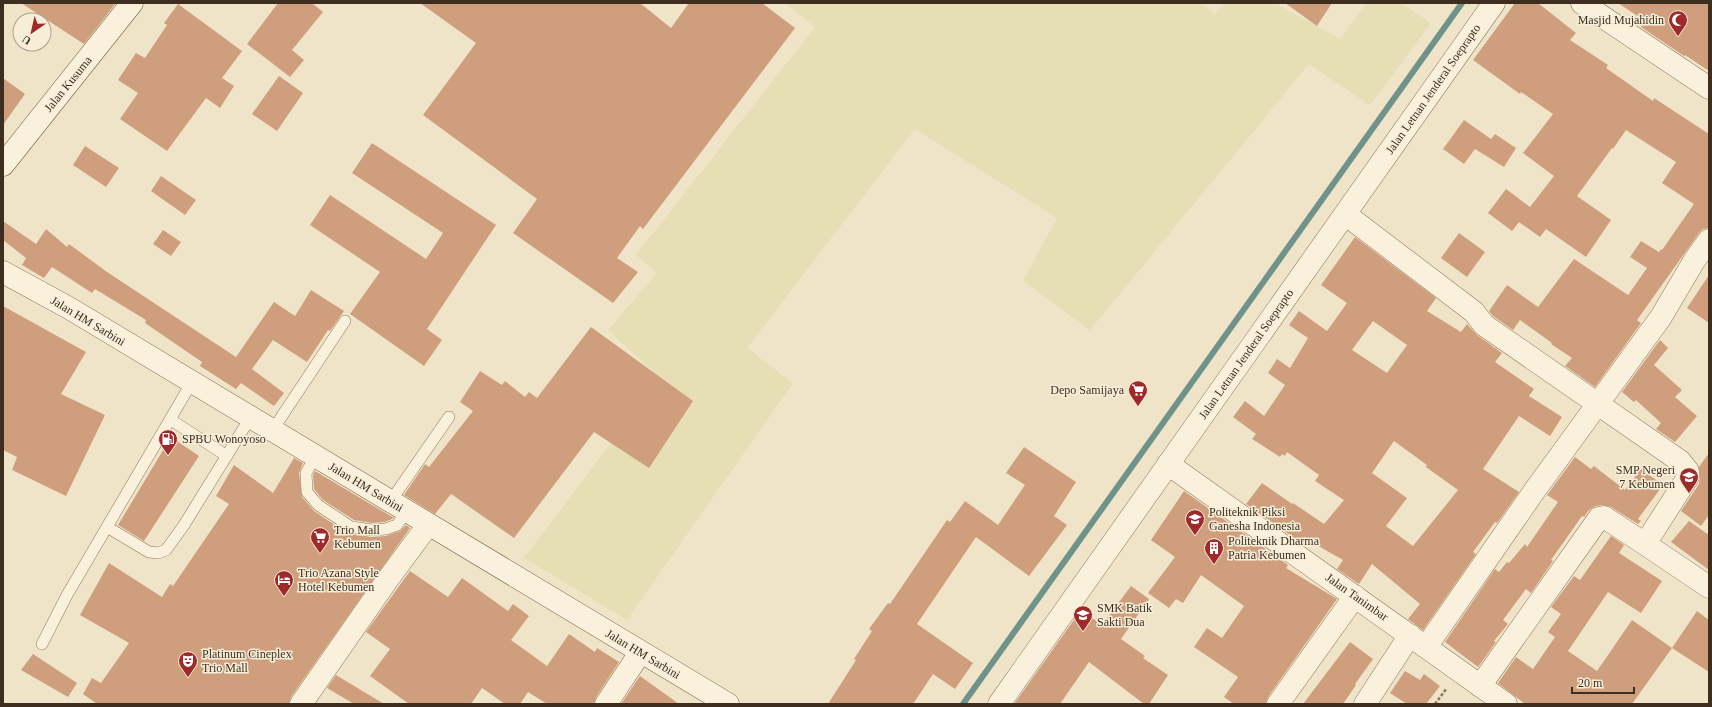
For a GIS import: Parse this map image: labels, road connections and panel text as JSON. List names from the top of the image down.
{
  "streets": {
    "street": [
      "Jalan Kusuma",
      "Jalan Letnan Jenderal Soeprapto",
      "Jalan HM Sarbini",
      "Jalan Tanimbar"
    ]
  },
  "crossings": [
    ["Jalan Letnan Jenderal Soeprapto", "Jalan Tanimbar"]
  ],
  "places": {
    "mosque": ["Masjid Mujahidin"],
    "supermarket": ["Depo Samijaya", "Trio Mall Kebumen"],
    "fuel station": ["SPBU Wonoyoso"],
    "school or university": ["SMP Negeri 7 Kebumen", "Politeknik Piksi Ganesha Indonesia", "SMK Batik Sakti Dua"],
    "building": ["Politeknik Dharma Patria Kebumen"],
    "hotel": ["Trio Azana Style Hotel Kebumen"],
    "theatre": ["Platinum Cineplex Trio Mall"]
  },
  "scale_bar": "20 m",
  "north": "bottom left"
}
